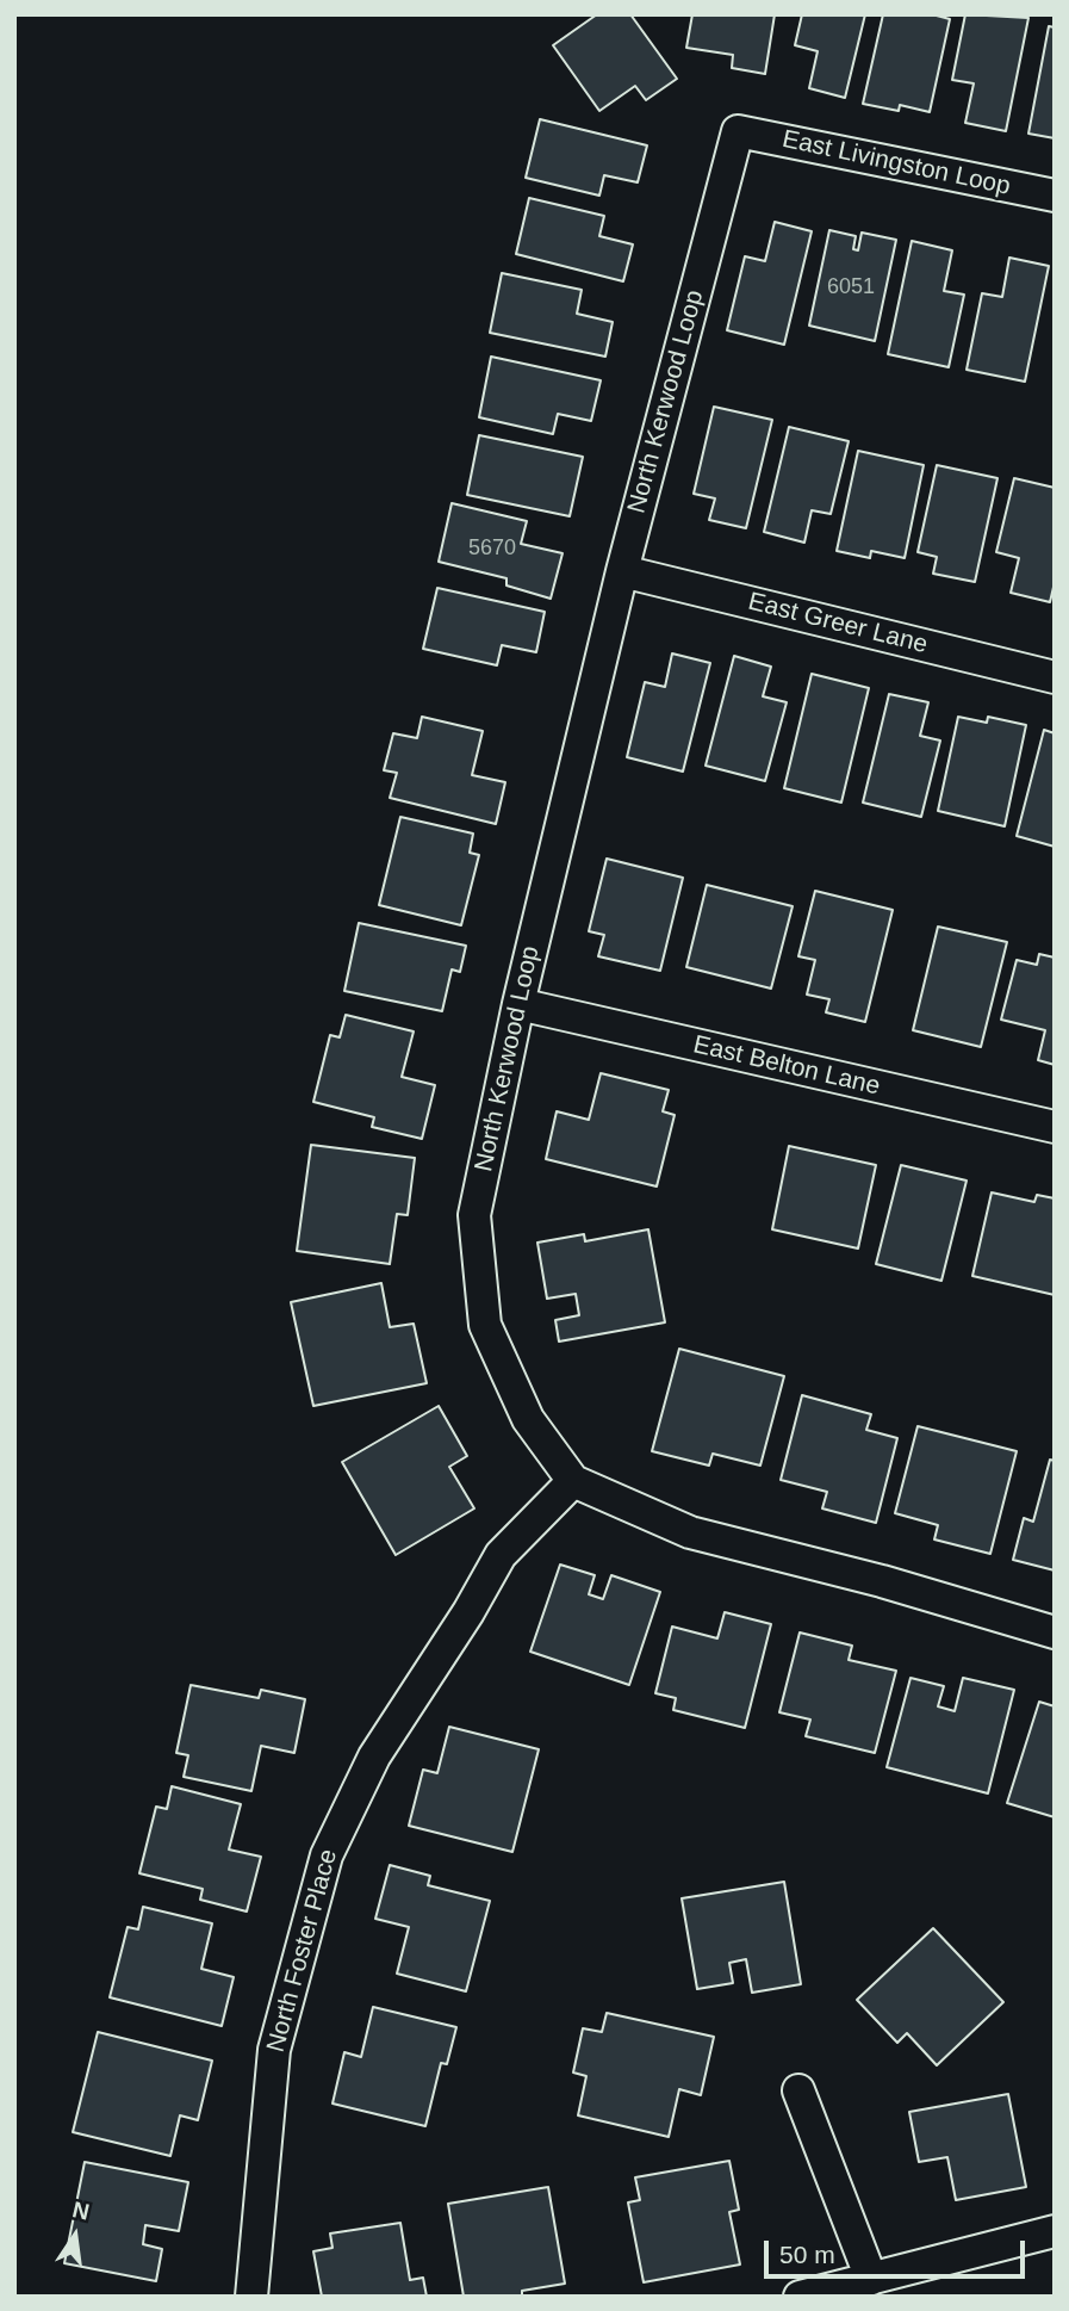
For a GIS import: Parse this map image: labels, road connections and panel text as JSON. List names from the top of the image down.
{
  "streets": {
    "street": [
      "East Livingston Loop",
      "North Kerwood Loop",
      "East Greer Lane",
      "East Belton Lane",
      "North Foster Place"
    ]
  },
  "crossings": [
    ["East Livingston Loop", "North Kerwood Loop"],
    ["North Kerwood Loop", "East Greer Lane"],
    ["North Kerwood Loop", "East Belton Lane"],
    ["North Kerwood Loop", "North Foster Place"]
  ],
  "house_numbers": ["6051", "5670"],
  "scale_bar": "50 m",
  "north": "top"
}
